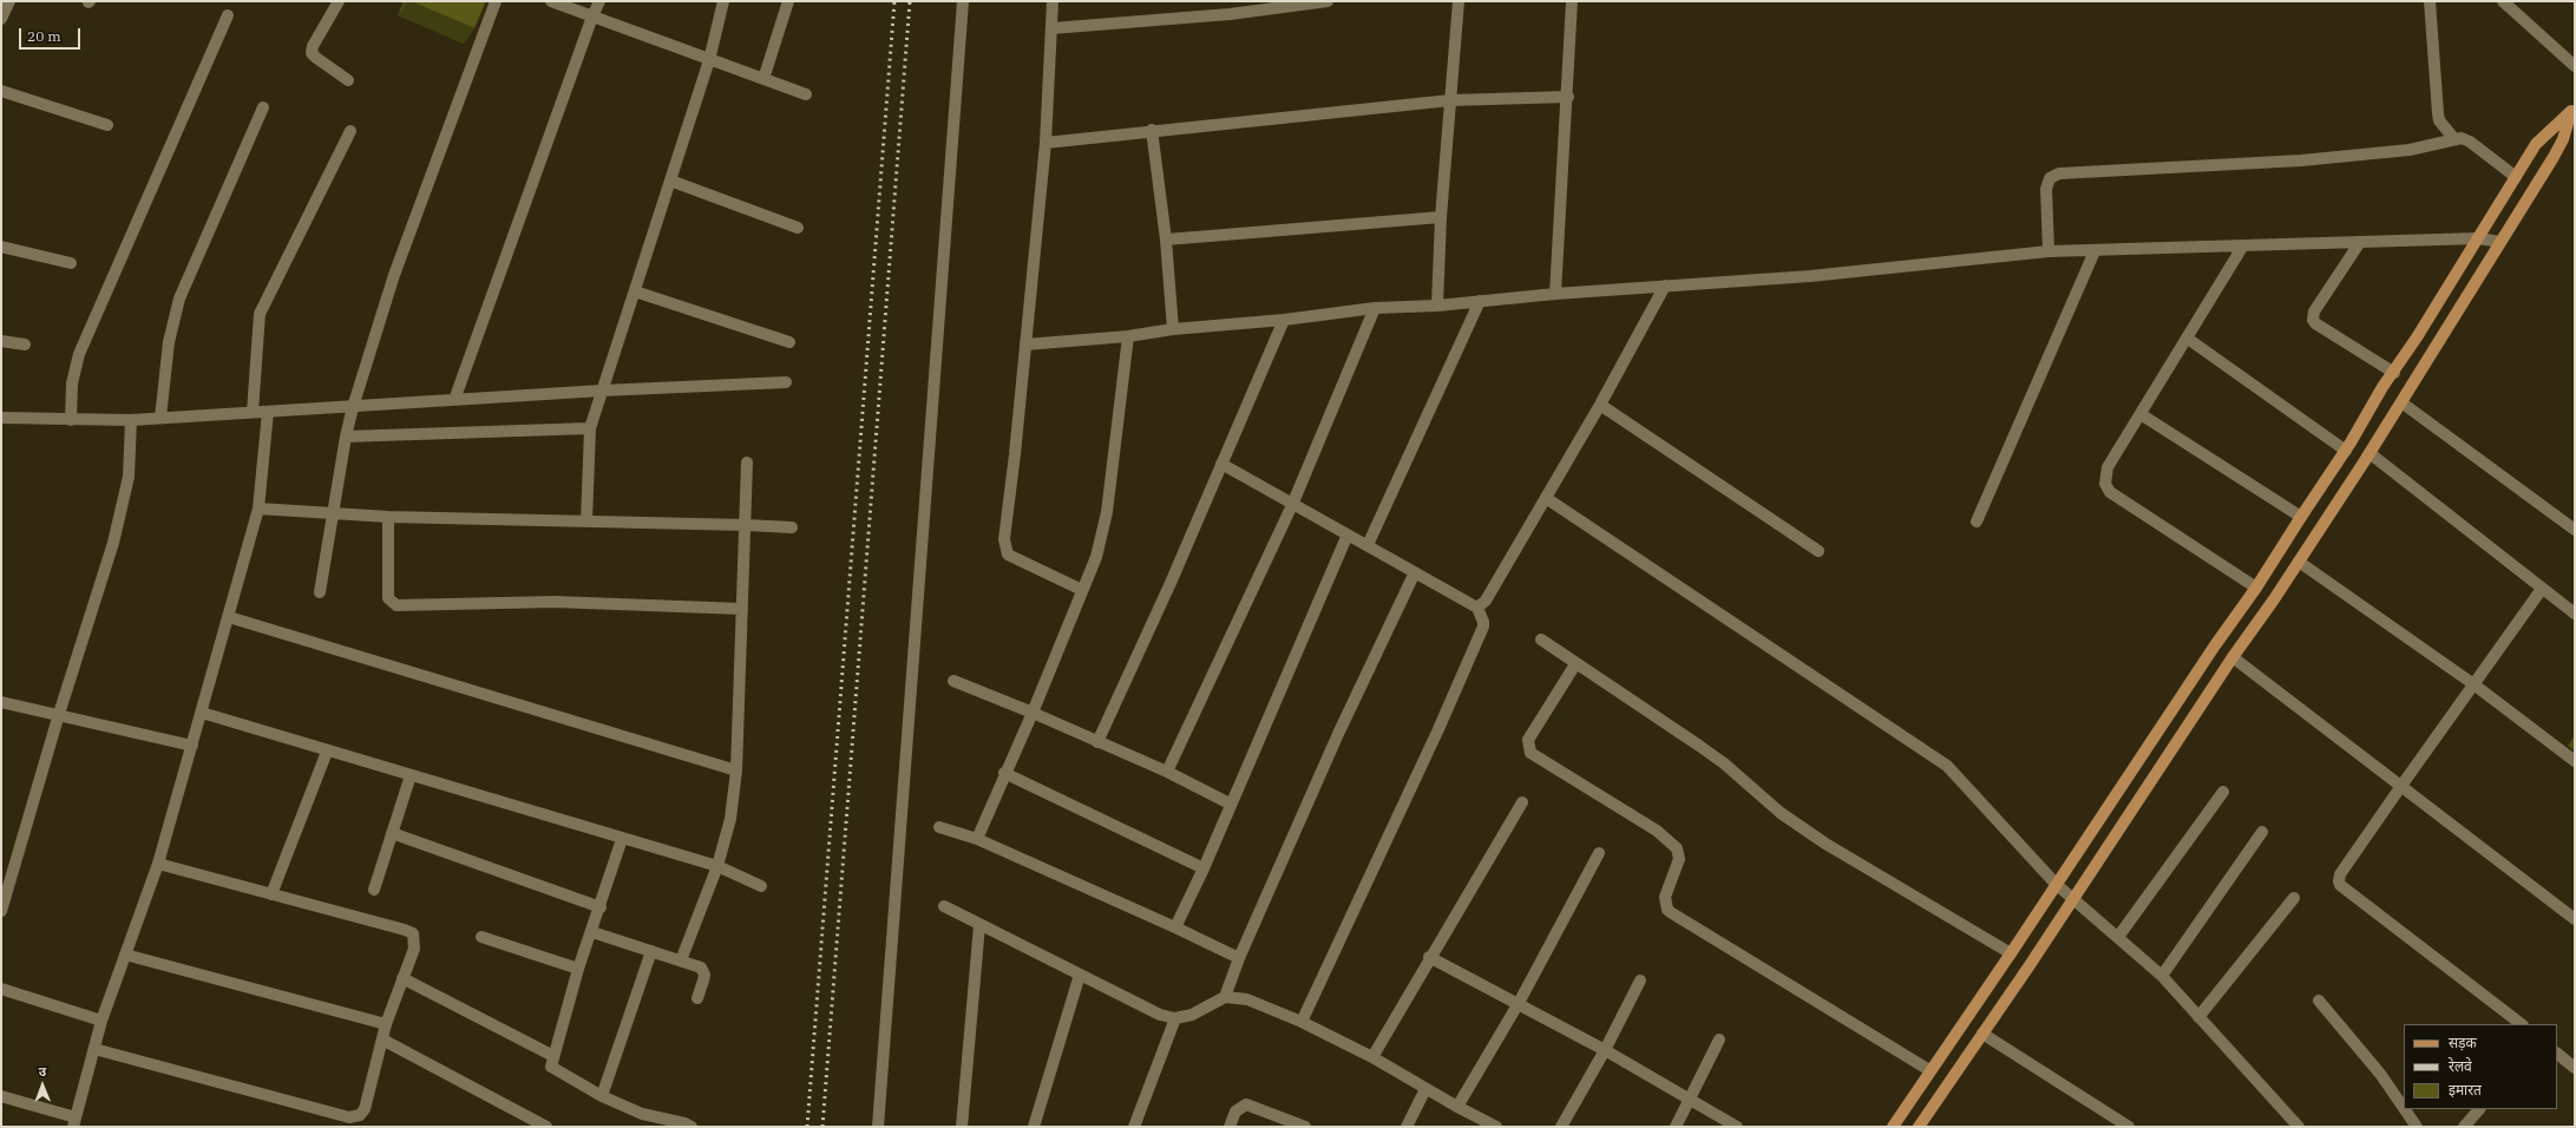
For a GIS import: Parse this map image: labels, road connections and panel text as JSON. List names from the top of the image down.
{
  "legend": ["सड़क", "रेलवे", "इमारत"],
  "scale_bar": "20 m",
  "north": "top"
}
